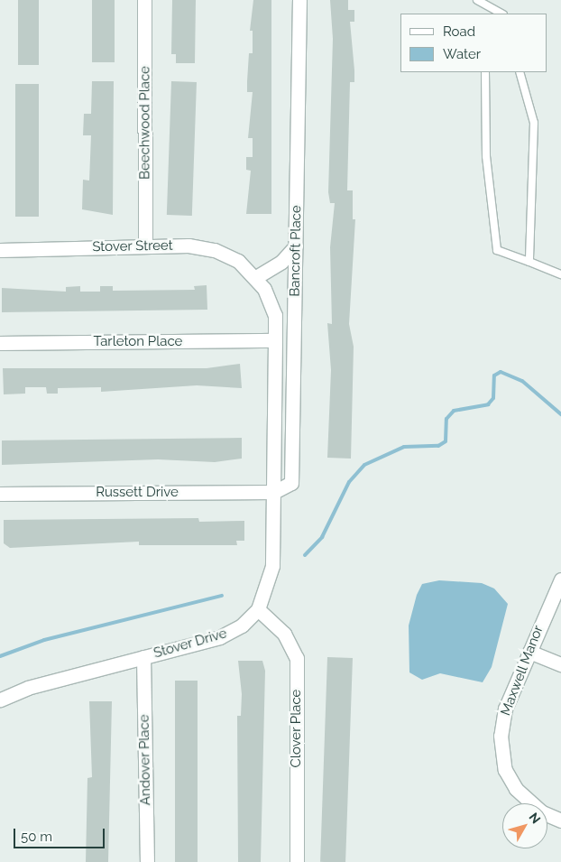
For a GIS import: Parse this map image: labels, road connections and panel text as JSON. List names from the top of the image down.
{
  "streets": {
    "street": [
      "Beechwood Place",
      "Stover Street",
      "Bancroft Place",
      "Tarleton Place",
      "Russett Drive",
      "Stover Drive",
      "Maxwell Manor",
      "Clover Place",
      "Andover Place"
    ]
  },
  "crossings": [
    ["Beechwood Place", "Stover Street"],
    ["Stover Street", "Bancroft Place"],
    ["Stover Street", "Tarleton Place"],
    ["Stover Street", "Russett Drive"],
    ["Stover Street", "Stover Drive"],
    ["Bancroft Place", "Russett Drive"],
    ["Bancroft Place", "Stover Drive"],
    ["Russett Drive", "Stover Drive"],
    ["Stover Drive", "Clover Place"],
    ["Stover Drive", "Andover Place"]
  ],
  "legend": ["Road", "Water"],
  "scale_bar": "50 m",
  "north": "top right"
}
